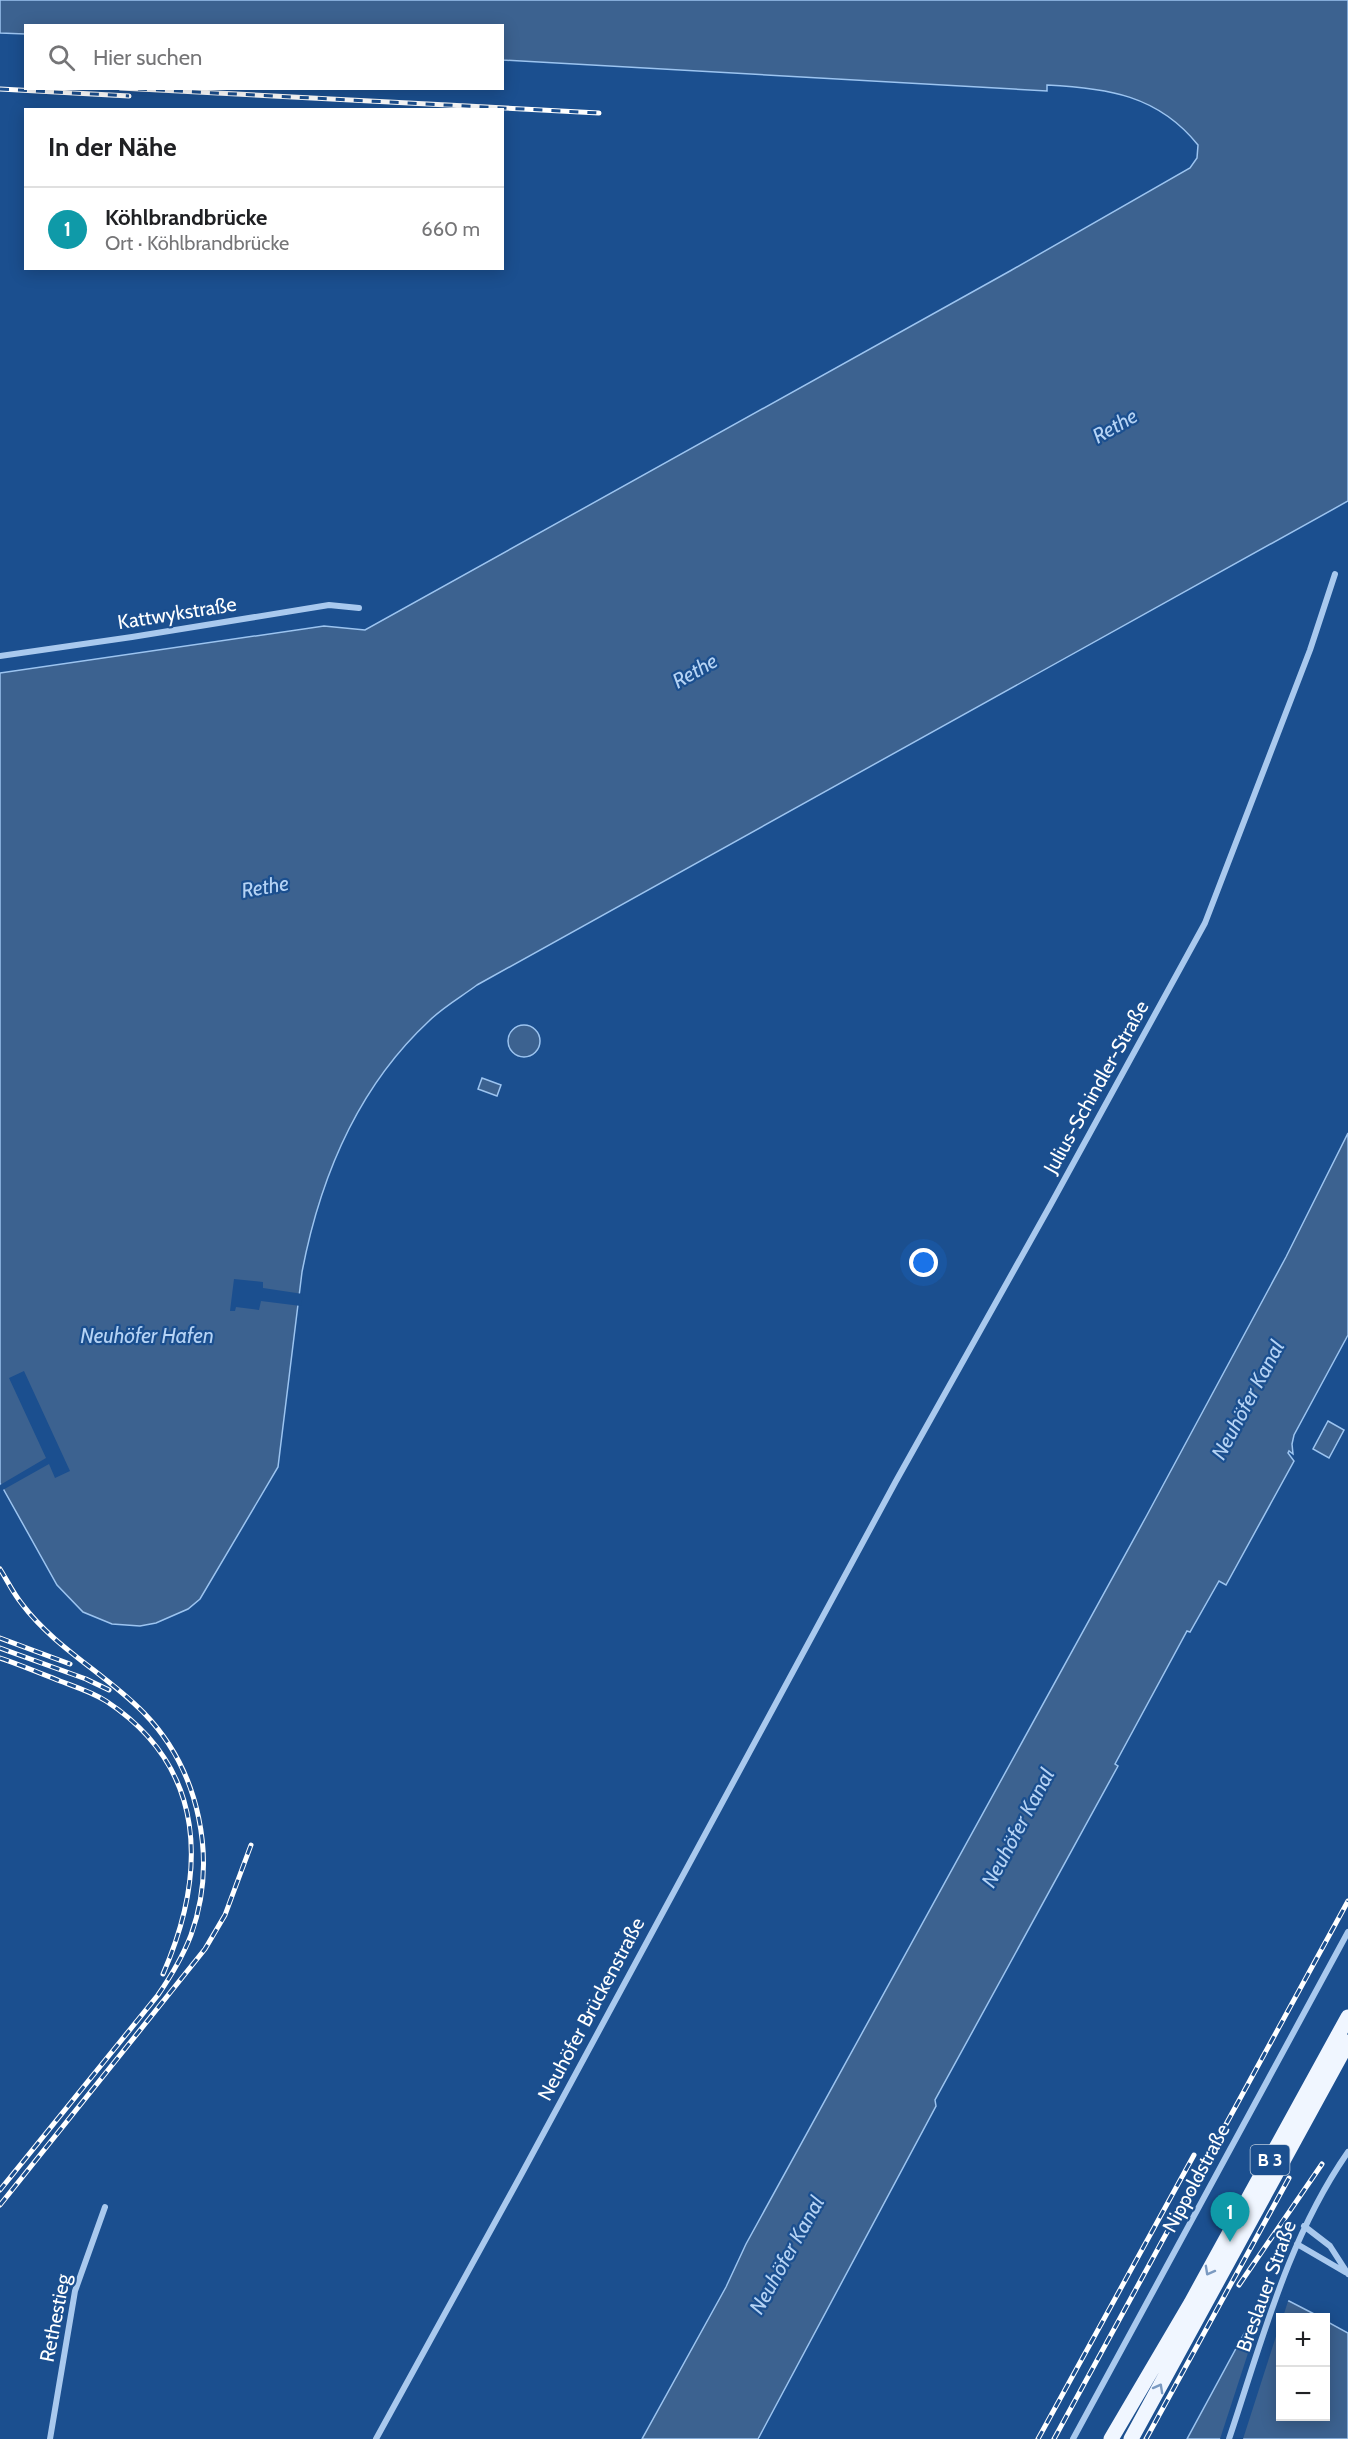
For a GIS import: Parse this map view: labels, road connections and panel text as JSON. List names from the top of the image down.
{
  "streets": {
    "main road": ["B 3"],
    "street": [
      "Kattwykstraße",
      "Julius-Schindler-Straße",
      "Neuhöfer Brückenstraße",
      "Nippoldstraße",
      "Breslauer Straße",
      "Rethestieg"
    ]
  },
  "crossings": [
    ["Julius-Schindler-Straße", "Neuhöfer Brückenstraße"]
  ],
  "water": ["Rethe", "Neuhöfer Hafen", "Neuhöfer Kanal"],
  "page": {
    "search": "Hier suchen",
    "heading": "In der Nähe",
    "list": [
      {
        "mark": "1",
        "name": "Köhlbrandbrücke",
        "note": "Ort · Köhlbrandbrücke",
        "value": "660 m"
      }
    ],
    "pins": "1",
    "map_buttons": ["+", "−"]
  }
}
